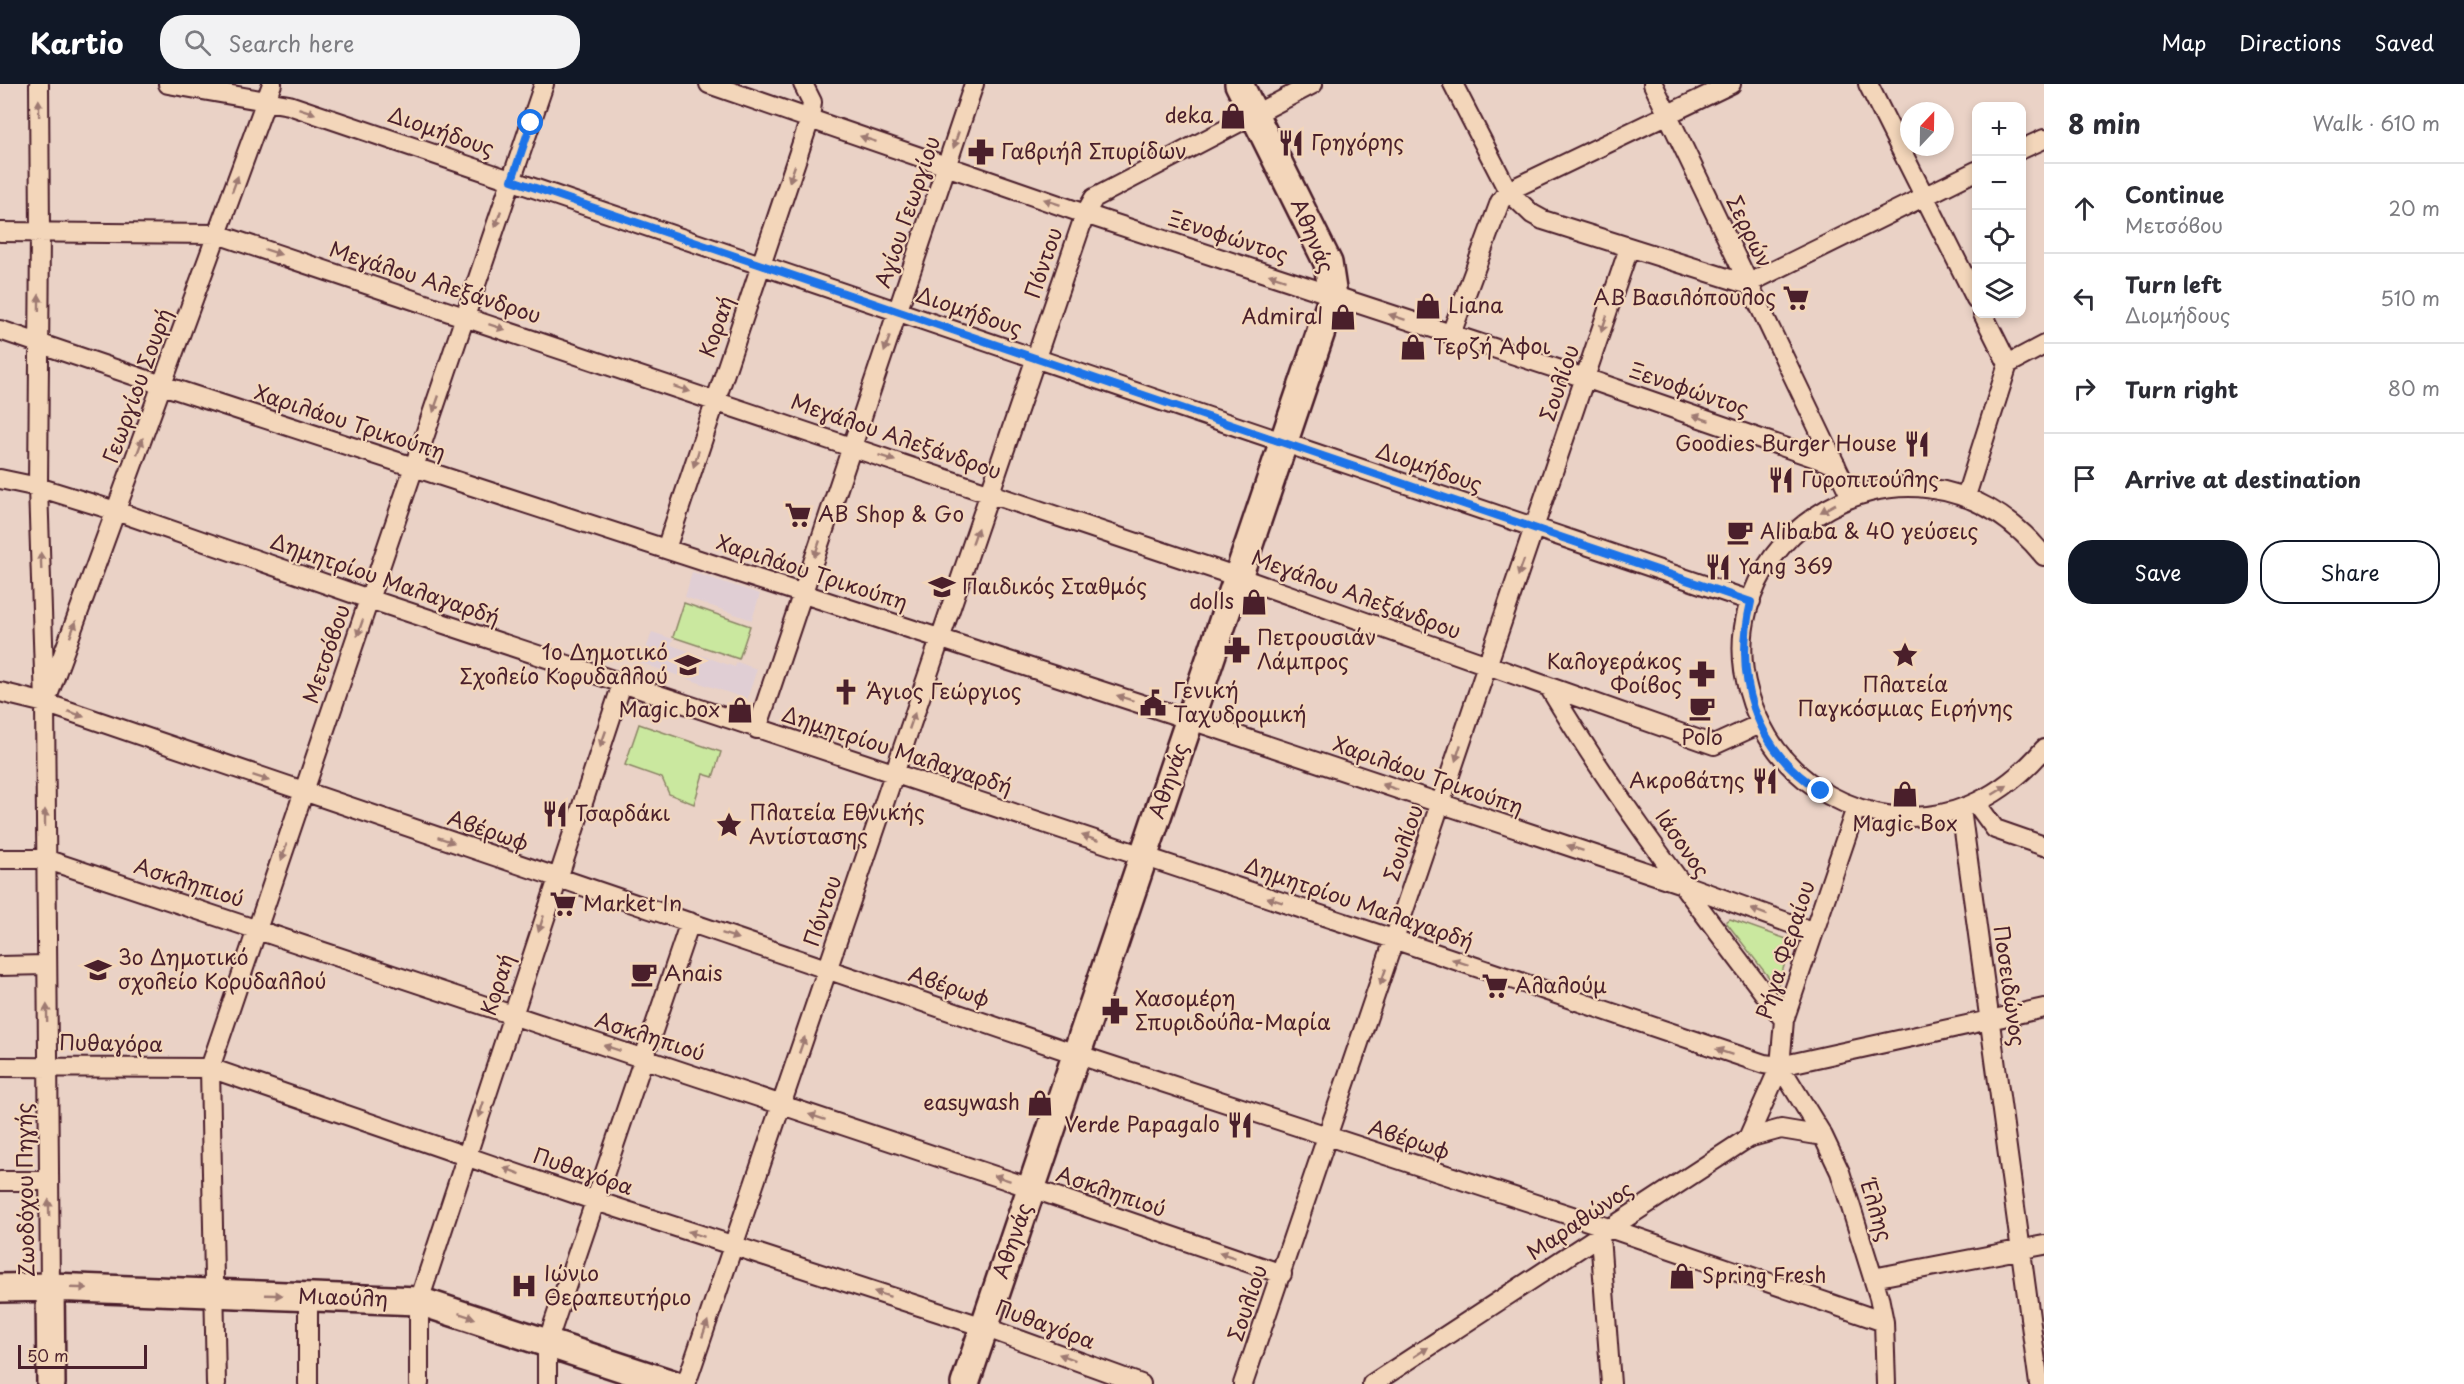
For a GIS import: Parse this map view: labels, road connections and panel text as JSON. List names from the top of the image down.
{
  "streets": {
    "main road": ["Αθηνάς", "Μιαούλη"],
    "street": [
      "Διομήδους",
      "Αγίου Γεωργίου",
      "Σερρών",
      "Ξενοφώντος",
      "Πόντου",
      "Μεγάλου Αλεξάνδρου",
      "Κοραή",
      "Σουλίου",
      "Γεωργίου Σουρή",
      "Χαριλάου Τρικούπη",
      "Δημητρίου Μαλαγαρδή",
      "Μετσόβου",
      "Αβέρωφ",
      "Ιάσονος",
      "Ασκληπιού",
      "Ρήγα Φεραίου",
      "Ποσειδώνος",
      "Πυθαγόρα",
      "Ζωοδόχου Πηγής",
      "Έλλης",
      "Μαραθώνος"
    ]
  },
  "crossings": [
    ["Διομήδους", "Αγίου Γεωργίου"],
    ["Διομήδους", "Αθηνάς"],
    ["Διομήδους", "Πόντου"],
    ["Διομήδους", "Κοραή"],
    ["Διομήδους", "Σουλίου"],
    ["Διομήδους", "Γεωργίου Σουρή"],
    ["Διομήδους", "Μετσόβου"],
    ["Αγίου Γεωργίου", "Ξενοφώντος"],
    ["Αγίου Γεωργίου", "Μεγάλου Αλεξάνδρου"],
    ["Αγίου Γεωργίου", "Χαριλάου Τρικούπη"],
    ["Αγίου Γεωργίου", "Δημητρίου Μαλαγαρδή"],
    ["Σερρών", "Ξενοφώντος"],
    ["Αθηνάς", "Ξενοφώντος"],
    ["Αθηνάς", "Μεγάλου Αλεξάνδρου"],
    ["Αθηνάς", "Χαριλάου Τρικούπη"],
    ["Αθηνάς", "Δημητρίου Μαλαγαρδή"],
    ["Αθηνάς", "Αβέρωφ"],
    ["Αθηνάς", "Ασκληπιού"],
    ["Αθηνάς", "Πυθαγόρα"],
    ["Ξενοφώντος", "Πόντου"],
    ["Ξενοφώντος", "Κοραή"],
    ["Ξενοφώντος", "Σουλίου"],
    ["Πόντου", "Μεγάλου Αλεξάνδρου"],
    ["Πόντου", "Χαριλάου Τρικούπη"],
    ["Πόντου", "Δημητρίου Μαλαγαρδή"],
    ["Πόντου", "Αβέρωφ"],
    ["Πόντου", "Ασκληπιού"],
    ["Πόντου", "Πυθαγόρα"],
    ["Μεγάλου Αλεξάνδρου", "Κοραή"],
    ["Μεγάλου Αλεξάνδρου", "Σουλίου"],
    ["Μεγάλου Αλεξάνδρου", "Γεωργίου Σουρή"],
    ["Μεγάλου Αλεξάνδρου", "Μετσόβου"],
    ["Μεγάλου Αλεξάνδρου", "Ιάσονος"],
    ["Μεγάλου Αλεξάνδρου", "Ζωοδόχου Πηγής"],
    ["Κοραή", "Χαριλάου Τρικούπη"],
    ["Κοραή", "Δημητρίου Μαλαγαρδή"],
    ["Κοραή", "Αβέρωφ"],
    ["Κοραή", "Ασκληπιού"],
    ["Κοραή", "Πυθαγόρα"],
    ["Κοραή", "Μιαούλη"],
    ["Σουλίου", "Χαριλάου Τρικούπη"],
    ["Σουλίου", "Δημητρίου Μαλαγαρδή"],
    ["Σουλίου", "Αβέρωφ"],
    ["Σουλίου", "Ασκληπιού"],
    ["Γεωργίου Σουρή", "Χαριλάου Τρικούπη"],
    ["Γεωργίου Σουρή", "Δημητρίου Μαλαγαρδή"],
    ["Γεωργίου Σουρή", "Αβέρωφ"],
    ["Γεωργίου Σουρή", "Ζωοδόχου Πηγής"],
    ["Χαριλάου Τρικούπη", "Μετσόβου"],
    ["Χαριλάου Τρικούπη", "Ιάσονος"],
    ["Χαριλάου Τρικούπη", "Ρήγα Φεραίου"],
    ["Χαριλάου Τρικούπη", "Ζωοδόχου Πηγής"],
    ["Δημητρίου Μαλαγαρδή", "Μετσόβου"],
    ["Δημητρίου Μαλαγαρδή", "Ρήγα Φεραίου"],
    ["Δημητρίου Μαλαγαρδή", "Ζωοδόχου Πηγής"],
    ["Δημητρίου Μαλαγαρδή", "Έλλης"],
    ["Μετσόβου", "Αβέρωφ"],
    ["Μετσόβου", "Ασκληπιού"],
    ["Μετσόβου", "Πυθαγόρα"],
    ["Αβέρωφ", "Ζωοδόχου Πηγής"],
    ["Αβέρωφ", "Έλλης"],
    ["Αβέρωφ", "Μαραθώνος"],
    ["Ιάσονος", "Ρήγα Φεραίου"],
    ["Ασκληπιού", "Ζωοδόχου Πηγής"],
    ["Ρήγα Φεραίου", "Έλλης"],
    ["Ρήγα Φεραίου", "Μαραθώνος"],
    ["Πυθαγόρα", "Ζωοδόχου Πηγής"],
    ["Ζωοδόχου Πηγής", "Μιαούλη"],
    ["Έλλης", "Μαραθώνος"]
  ],
  "one_way": [
    "Αγίου Γεωργίου",
    "Ξενοφώντος",
    "Μεγάλου Αλεξάνδρου",
    "Σουλίου",
    "Γεωργίου Σουρή",
    "Χαριλάου Τρικούπη",
    "Δημητρίου Μαλαγαρδή",
    "Μετσόβου",
    "Ασκληπιού",
    "Πυθαγόρα",
    "Ζωοδόχου Πηγής",
    "Μαραθώνος",
    "Μιαούλη"
  ],
  "places": {
    "shop": [
      "deka",
      "Liana",
      "Admiral",
      "Τερζή Αφοι",
      "dolls",
      "Magic box",
      "Magic Box",
      "easywash",
      "Spring Fresh"
    ],
    "restaurant": [
      "Γρηγόρης",
      "Goodies Burger House",
      "Γυροπιτούλης",
      "Yang 369",
      "Ακροβάτης",
      "Τσαρδάκι",
      "Verde Papagalo"
    ],
    "pharmacy": [
      "Γαβριήλ Σπυρίδων",
      "Πετρουσιάν Λάμπρος",
      "Καλογεράκος Φοίβος",
      "Χασομέρη Σπυριδούλα-Μαρία"
    ],
    "supermarket": [
      "ΑΒ Βασιλόπουλος",
      "ΑΒ Shop & Go",
      "Market In",
      "Αλαλούμ"
    ],
    "cafe": ["Alibaba & 40 γεύσεις", "Polo", "Anais"],
    "school or university": ["Παιδικός Σταθμός", "1o Δημοτικό Σχολείο Κορυδαλλού", "3ο Δημοτικό σχολείο Κορυδαλλού"],
    "place": ["Πλατεία Παγκόσμιας Ειρήνης", "Πλατεία Εθνικής Αντίστασης"],
    "church": ["Άγιος Γεώργιος"],
    "public building": ["Γενική Ταχυδρομική"],
    "hospital": ["Ιώνιο Θεραπευτήριο"]
  },
  "scale_bar": "50 m",
  "north": "top",
  "page": {
    "header": "Kartio",
    "search": "Search here",
    "nav": ["Map", "Directions", "Saved"],
    "heading": ["8 min", "Walk · 610 m"],
    "map_buttons": ["+", "−"],
    "list": [
      ["Continue", "Μετσόβου", "20 m"],
      ["Turn left", "Διομήδους", "510 m"],
      ["Turn right", "80 m"],
      "Arrive at destination"
    ],
    "buttons": ["Save", "Share"],
    "scale": "50 m"
  }
}
